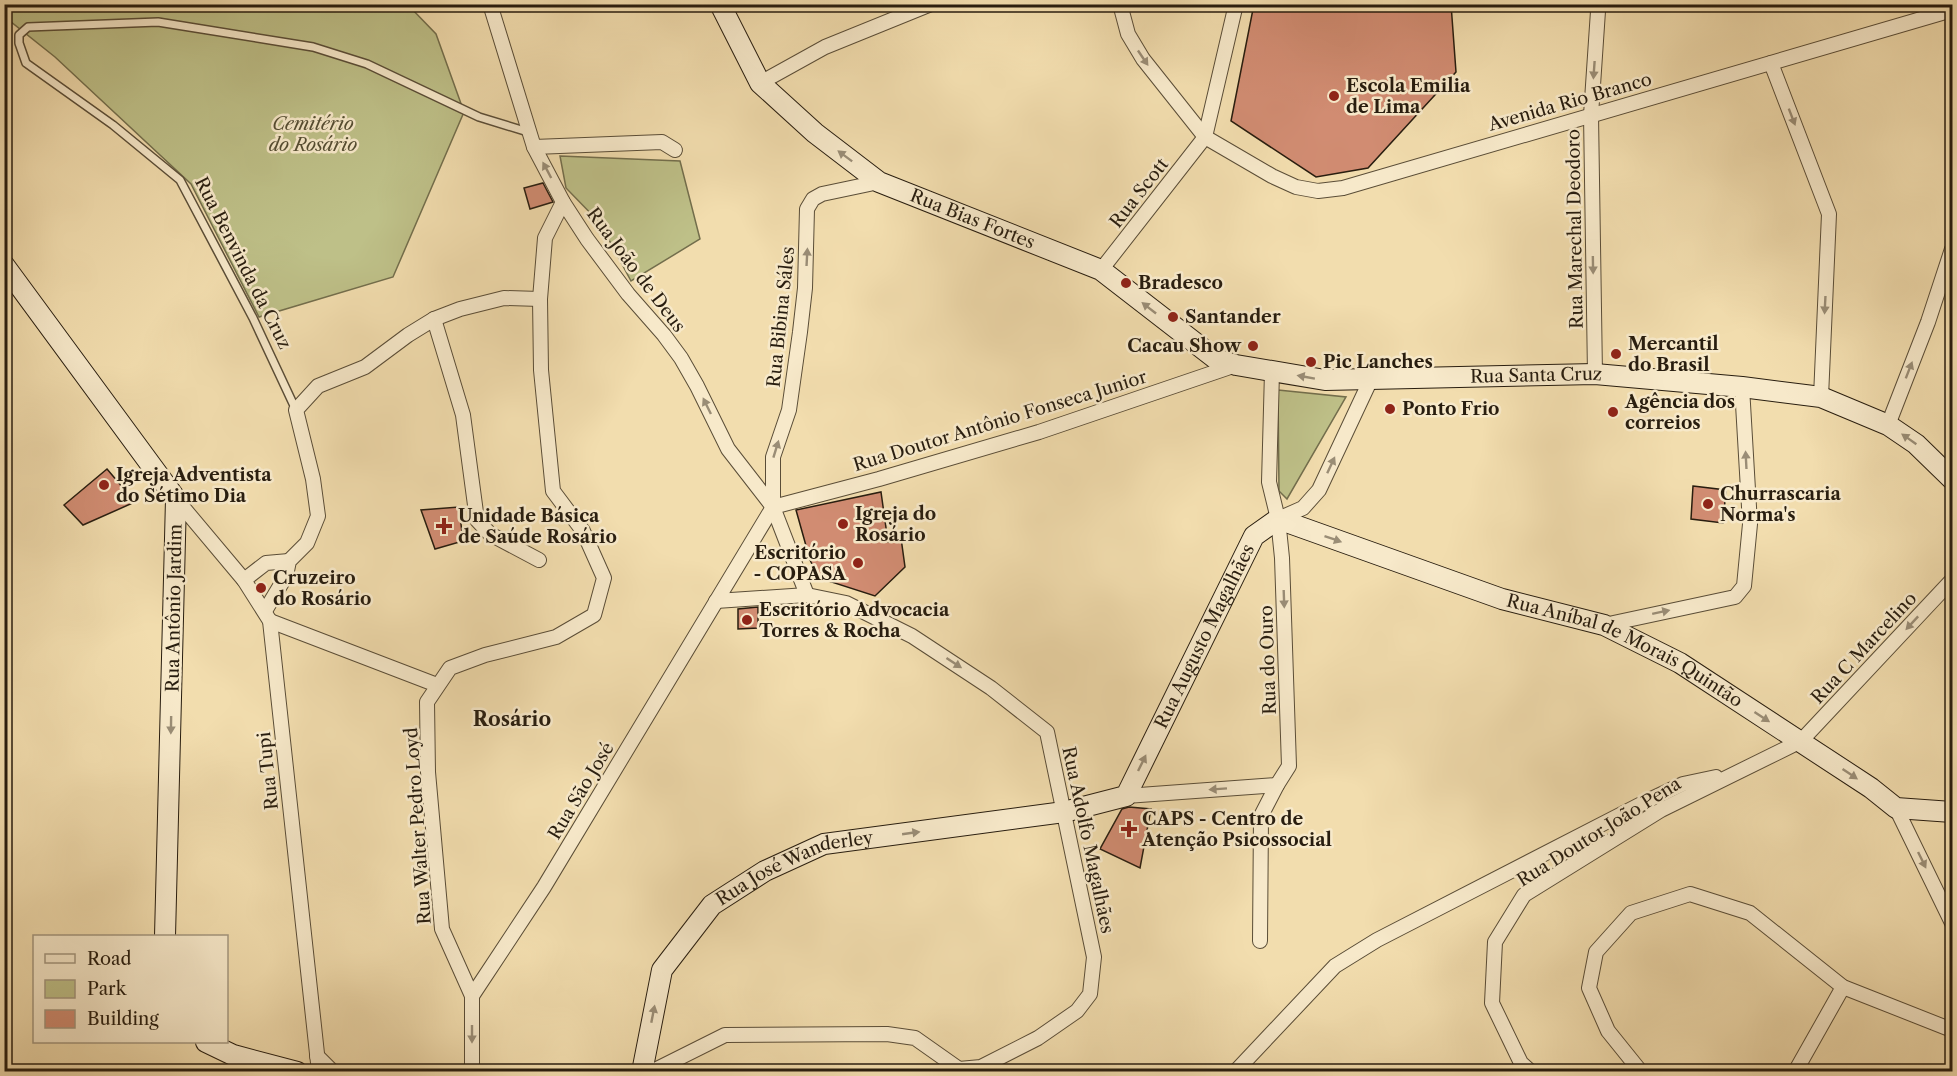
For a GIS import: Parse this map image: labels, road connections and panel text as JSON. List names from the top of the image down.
{
  "streets": {
    "street": [
      "Avenida Rio Branco",
      "Rua Scott",
      "Rua Bias Fortes",
      "Rua Marechal Deodoro",
      "Rua Benvinda da Cruz",
      "Rua João de Deus",
      "Rua Bibina Sáles",
      "Rua Santa Cruz",
      "Rua Doutor Antônio Fonseca Junior",
      "Rua Antônio Jardim",
      "Rua Augusto Magalhães",
      "Rua C Marcelino",
      "Rua Aníbal de Morais Quintão",
      "Rua do Ouro",
      "Rua Tupi",
      "Rua São José",
      "Rua Walter Pedro Loyd",
      "Rua Doutor João Pena",
      "Rua Adolfo Magalhães",
      "Rua José Wanderley"
    ]
  },
  "crossings": [
    ["Avenida Rio Branco", "Rua Scott"],
    ["Avenida Rio Branco", "Rua Marechal Deodoro"],
    ["Rua Scott", "Rua Bias Fortes"],
    ["Rua Bias Fortes", "Rua Bibina Sáles"],
    ["Rua Bias Fortes", "Rua Santa Cruz"],
    ["Rua Bias Fortes", "Rua Doutor Antônio Fonseca Junior"],
    ["Rua Bias Fortes", "Rua do Ouro"],
    ["Rua Marechal Deodoro", "Rua Santa Cruz"],
    ["Rua Benvinda da Cruz", "Rua João de Deus"],
    ["Rua Benvinda da Cruz", "Rua Tupi"],
    ["Rua João de Deus", "Rua Bibina Sáles"],
    ["Rua João de Deus", "Rua Doutor Antônio Fonseca Junior"],
    ["Rua João de Deus", "Rua São José"],
    ["Rua João de Deus", "Rua Walter Pedro Loyd"],
    ["Rua Bibina Sáles", "Rua Doutor Antônio Fonseca Junior"],
    ["Rua Bibina Sáles", "Rua São José"],
    ["Rua Santa Cruz", "Rua Augusto Magalhães"],
    ["Rua Santa Cruz", "Rua do Ouro"],
    ["Rua Doutor Antônio Fonseca Junior", "Rua São José"],
    ["Rua Antônio Jardim", "Rua Tupi"],
    ["Rua Augusto Magalhães", "Rua Aníbal de Morais Quintão"],
    ["Rua Augusto Magalhães", "Rua do Ouro"],
    ["Rua C Marcelino", "Rua Aníbal de Morais Quintão"],
    ["Rua C Marcelino", "Rua Doutor João Pena"],
    ["Rua Aníbal de Morais Quintão", "Rua do Ouro"],
    ["Rua Aníbal de Morais Quintão", "Rua Doutor João Pena"],
    ["Rua São José", "Rua Walter Pedro Loyd"],
    ["Rua São José", "Rua Adolfo Magalhães"],
    ["Rua Adolfo Magalhães", "Rua José Wanderley"]
  ],
  "one_way": [
    "Rua Bias Fortes",
    "Rua Marechal Deodoro",
    "Rua João de Deus",
    "Rua Bibina Sáles",
    "Rua Antônio Jardim",
    "Rua Augusto Magalhães",
    "Rua C Marcelino",
    "Rua Aníbal de Morais Quintão",
    "Rua do Ouro",
    "Rua Adolfo Magalhães",
    "Rua José Wanderley"
  ],
  "districts": ["Rosário"],
  "parks": ["Cemitério do Rosário"],
  "places": {
    "other": [
      "Escola Emilia de Lima",
      "Bradesco",
      "Santander",
      "Cacau Show",
      "Mercantil do Brasil",
      "Pic Lanches",
      "Ponto Frio",
      "Agência dos correios",
      "Igreja Adventista do Sétimo Dia",
      "Churrascaria Norma's",
      "Igreja do Rosário",
      "Escritório - COPASA",
      "Cruzeiro do Rosário",
      "Escritório Advocacia Torres & Rocha"
    ],
    "health": ["Unidade Básica de Saúde Rosário", "CAPS - Centro de Atenção Psicossocial"]
  },
  "legend": ["Road", "Park", "Building"]
}
